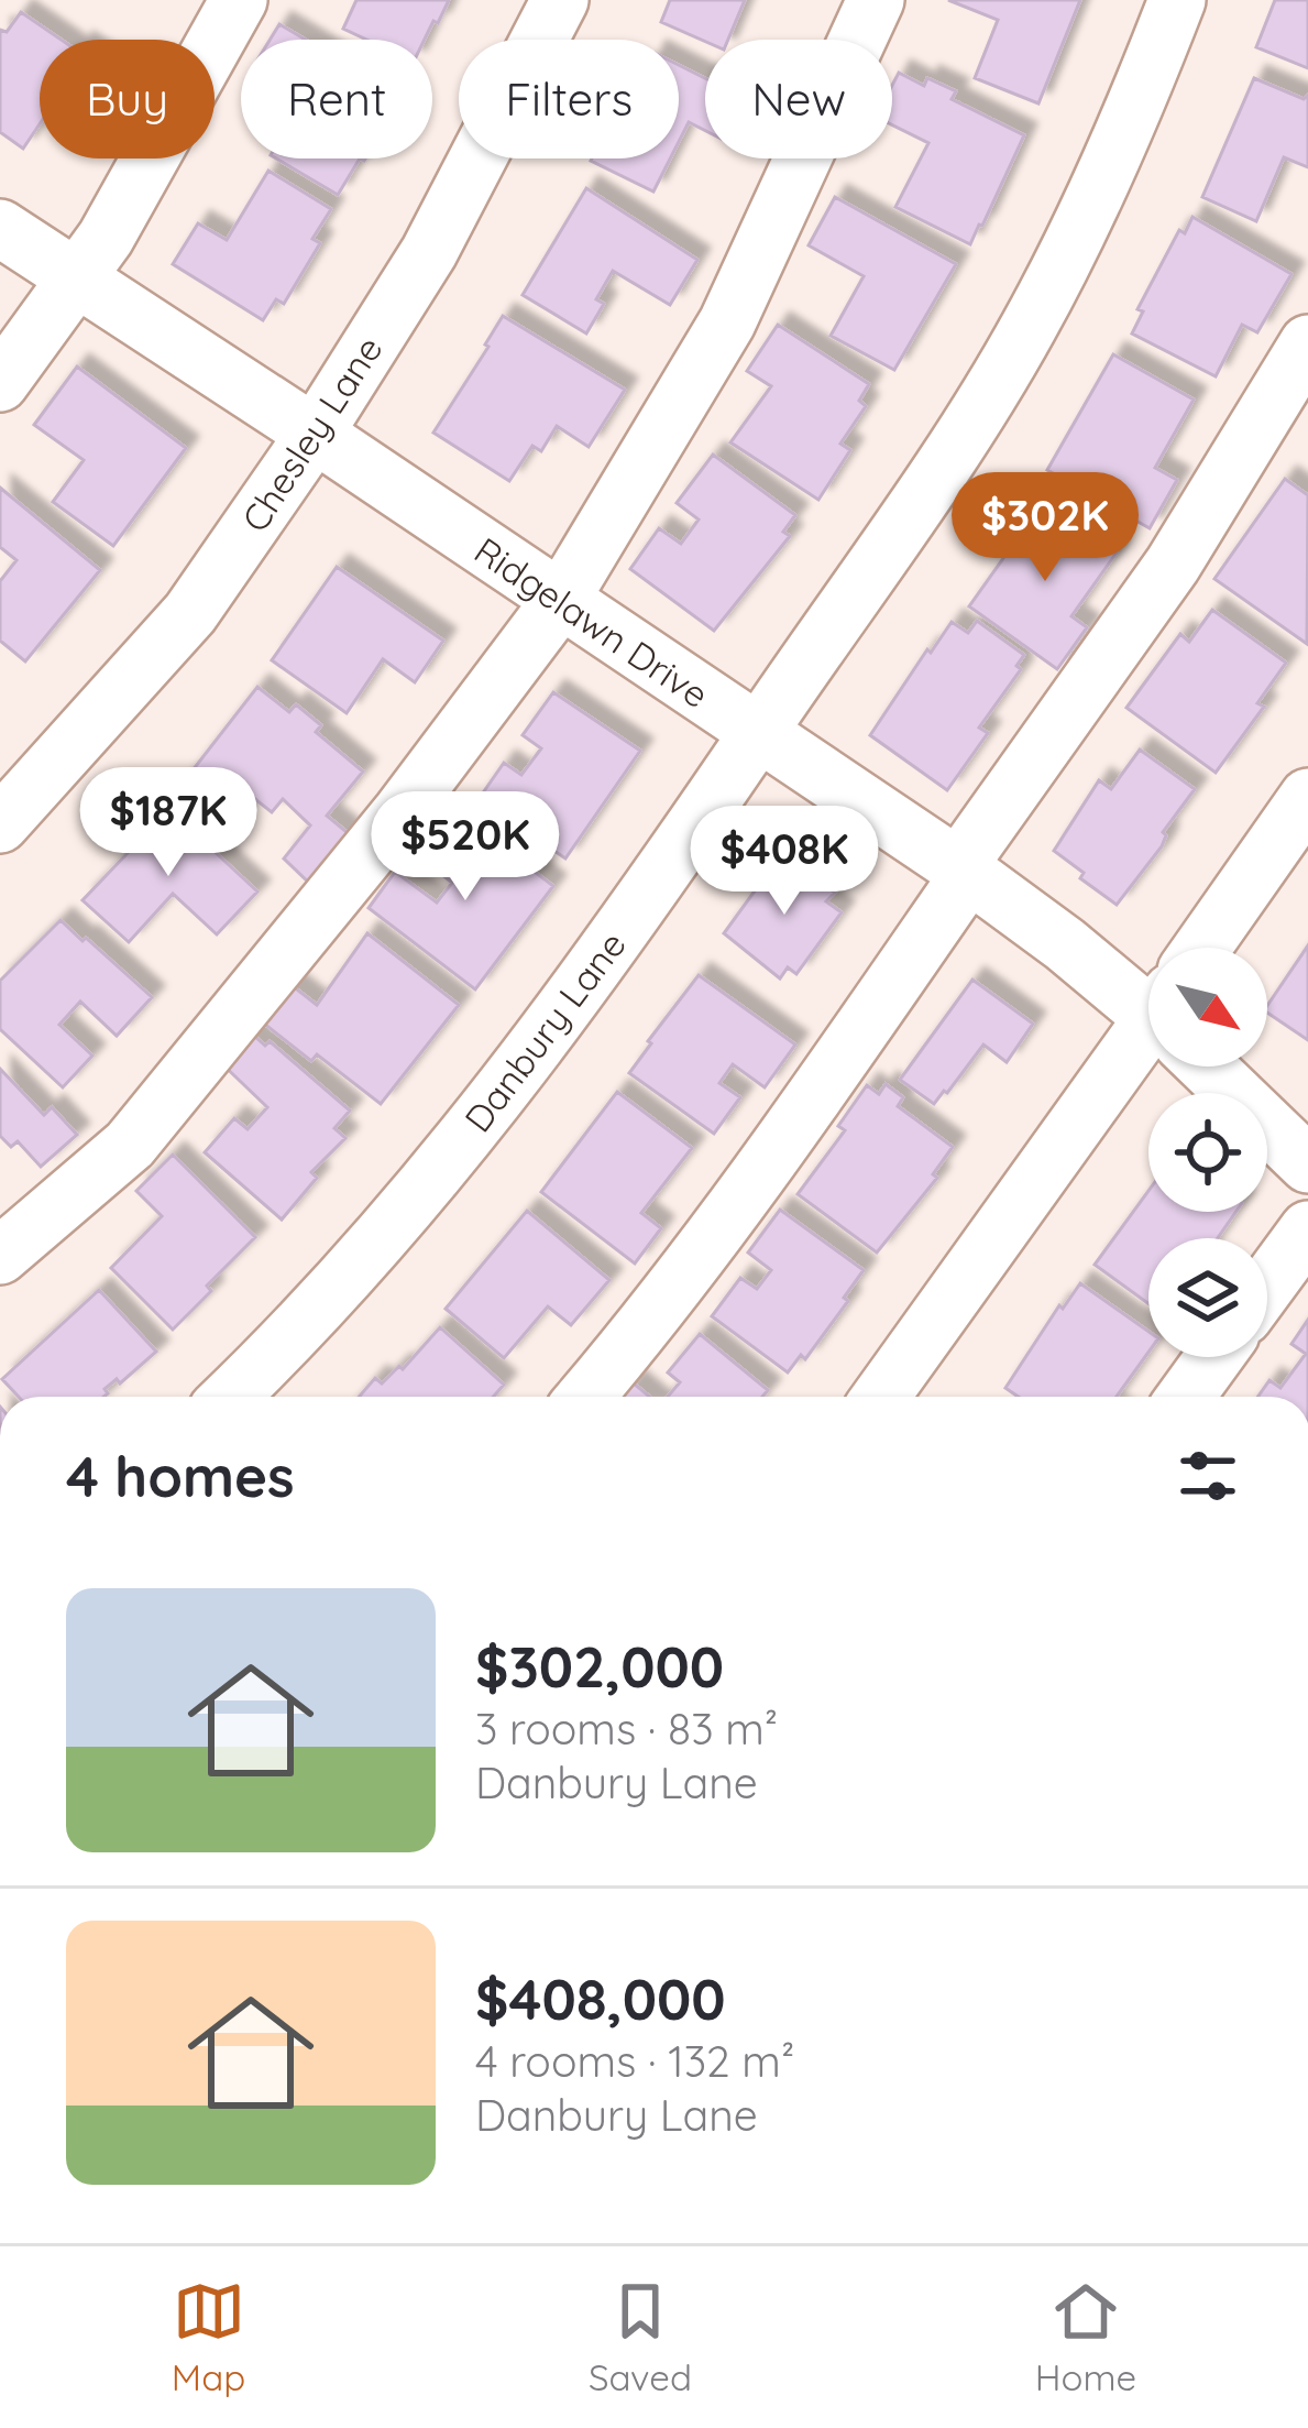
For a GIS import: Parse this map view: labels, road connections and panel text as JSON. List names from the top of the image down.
{
  "streets": {
    "street": ["Chesley Lane", "Ridgelawn Drive", "Danbury Lane"]
  },
  "crossings": [
    ["Chesley Lane", "Ridgelawn Drive"],
    ["Ridgelawn Drive", "Danbury Lane"]
  ],
  "north": "bottom right",
  "page": {
    "chip": [
      "Buy",
      "Rent",
      "Filters",
      "New"
    ],
    "price": [
      "$302K",
      "$187K",
      "$520K",
      "$408K"
    ],
    "heading": "4 homes",
    "list": [
      {
        "name": "$302,000",
        "note": "3 rooms · 83 m² · Danbury Lane"
      },
      {
        "name": "$408,000",
        "note": "4 rooms · 132 m² · Danbury Lane"
      }
    ],
    "tabs": ["Map", "Saved", "Home"]
  }
}
